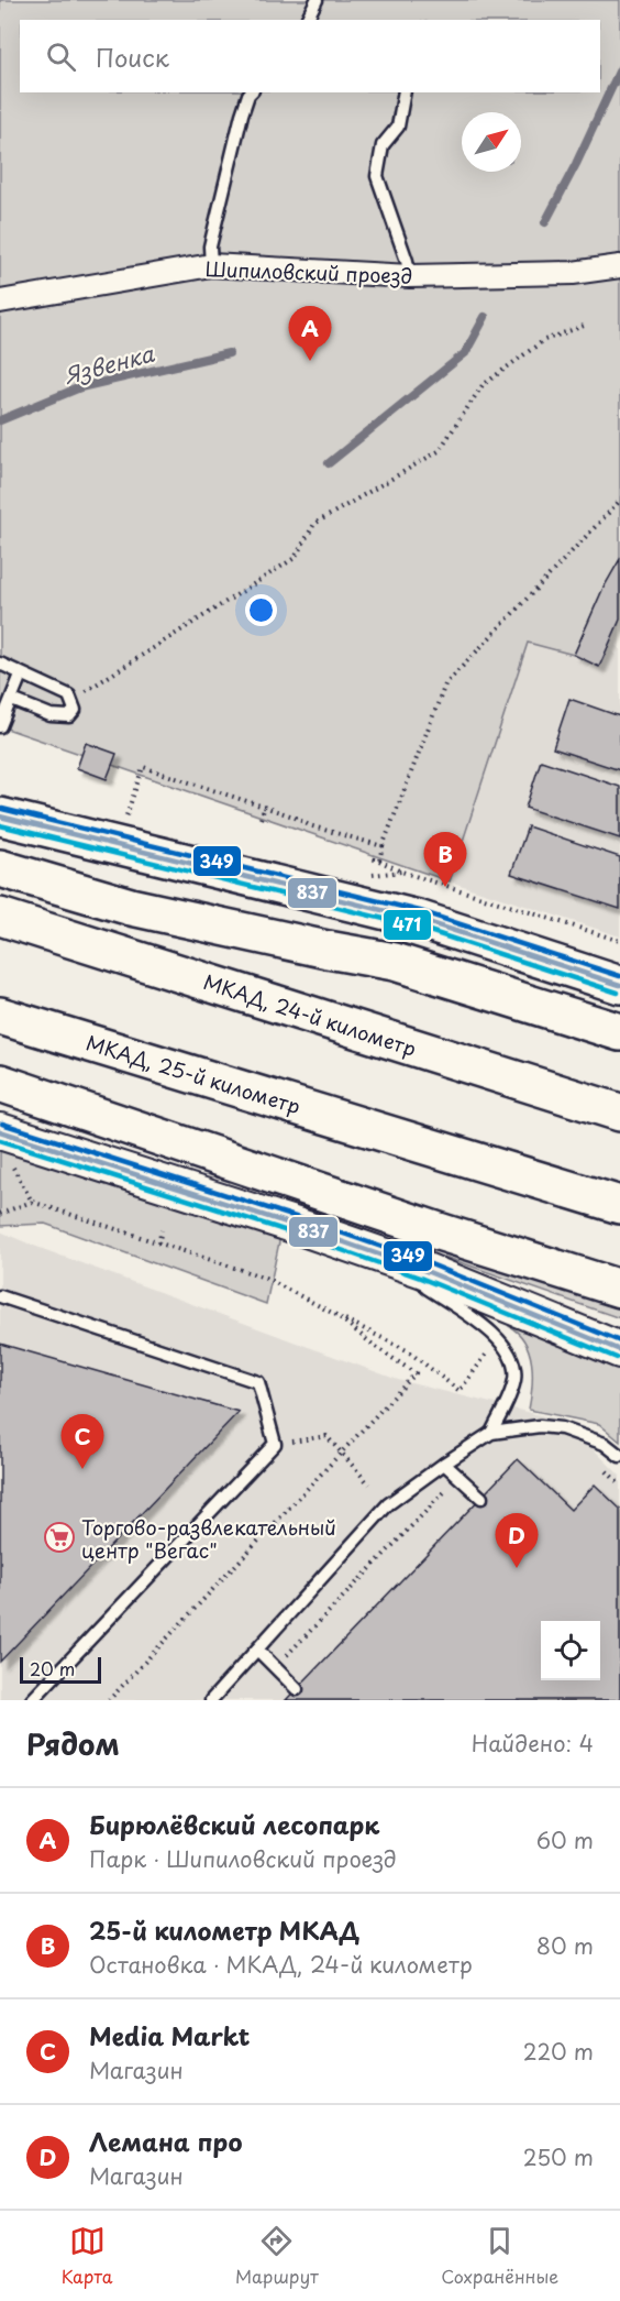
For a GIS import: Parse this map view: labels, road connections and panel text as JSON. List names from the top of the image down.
{
  "streets": {
    "highway": ["МКАД, 24-й километр", "МКАД, 25-й километр"],
    "street": ["Шипиловский проезд"]
  },
  "water": ["Язвенка"],
  "places": {
    "supermarket": ["Торгово-развлекательный центр \"Вегас\""]
  },
  "lines": ["transit line 349", "transit line 837", "transit line 471"],
  "scale_bar": "20 m",
  "north": "top right",
  "page": {
    "search": "Поиск",
    "pins": [
      "A",
      "B",
      "C",
      "D"
    ],
    "scale": "20 m",
    "heading": ["Рядом", "Найдено: 4"],
    "list": [
      {
        "mark": "A",
        "name": "Бирюлёвский лесопарк",
        "note": "Парк · Шипиловский проезд",
        "value": "60 m"
      },
      {
        "mark": "B",
        "name": "25-й километр МКАД",
        "note": "Остановка · МКАД, 24-й километр",
        "value": "80 m"
      },
      {
        "mark": "C",
        "name": "Мedia Мarkt",
        "note": "Магазин",
        "value": "220 m"
      },
      {
        "mark": "D",
        "name": "Лемана про",
        "note": "Магазин",
        "value": "250 m"
      }
    ],
    "nav": ["Карта", "Маршрут", "Сохранённые"]
  }
}
